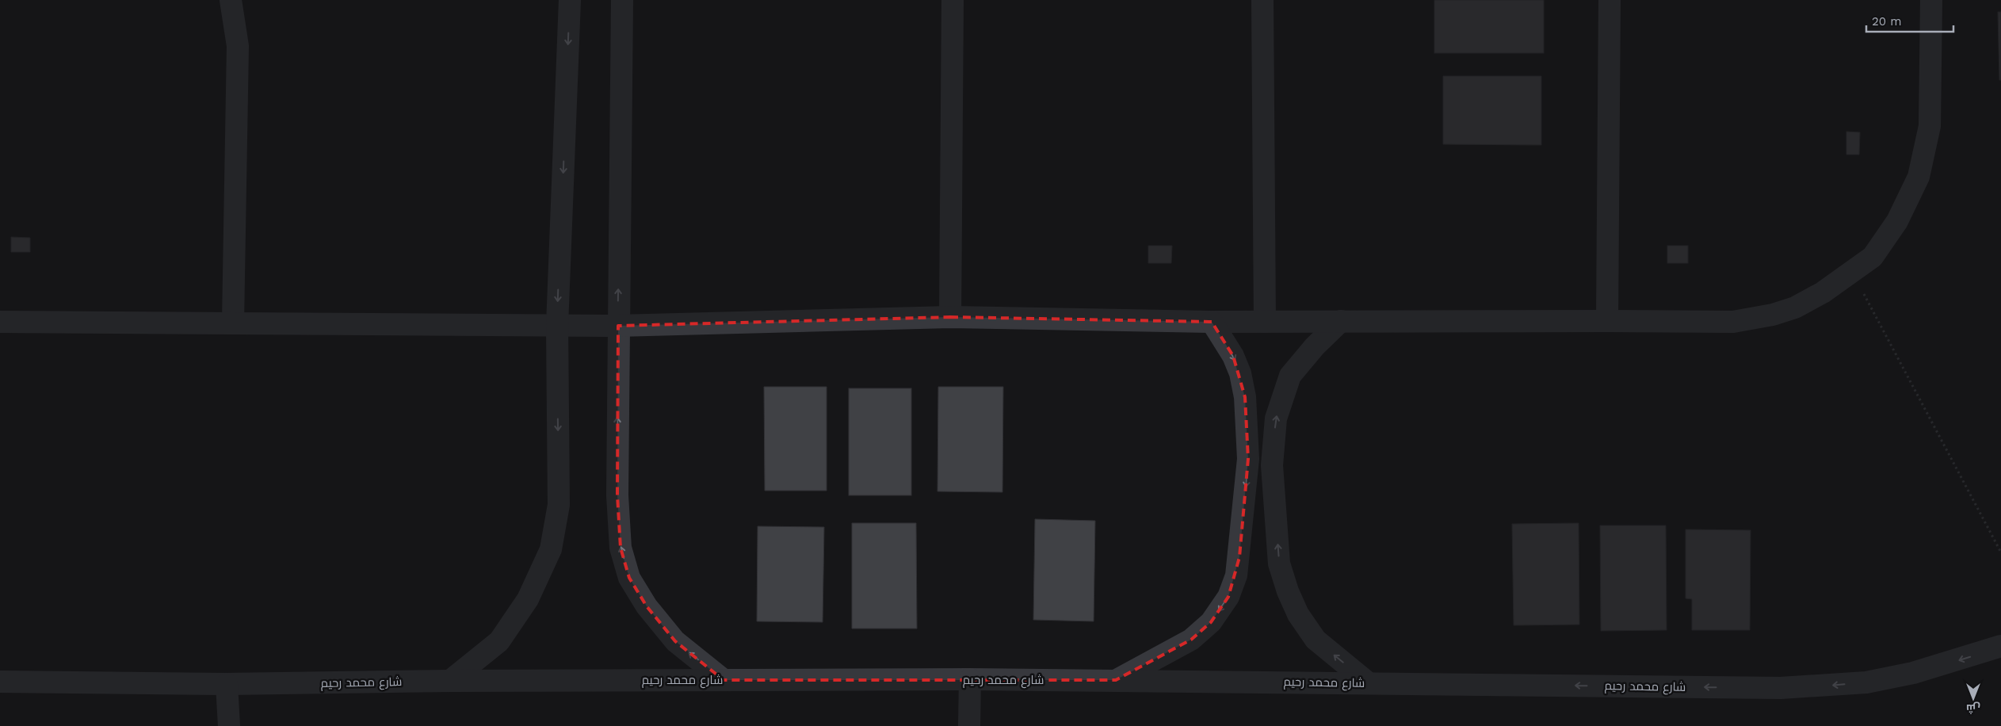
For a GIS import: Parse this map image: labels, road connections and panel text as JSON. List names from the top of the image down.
{
  "streets": {
    "street": ["شارع محمد رحيم"]
  },
  "scale_bar": "20 m",
  "north": "bottom"
}
